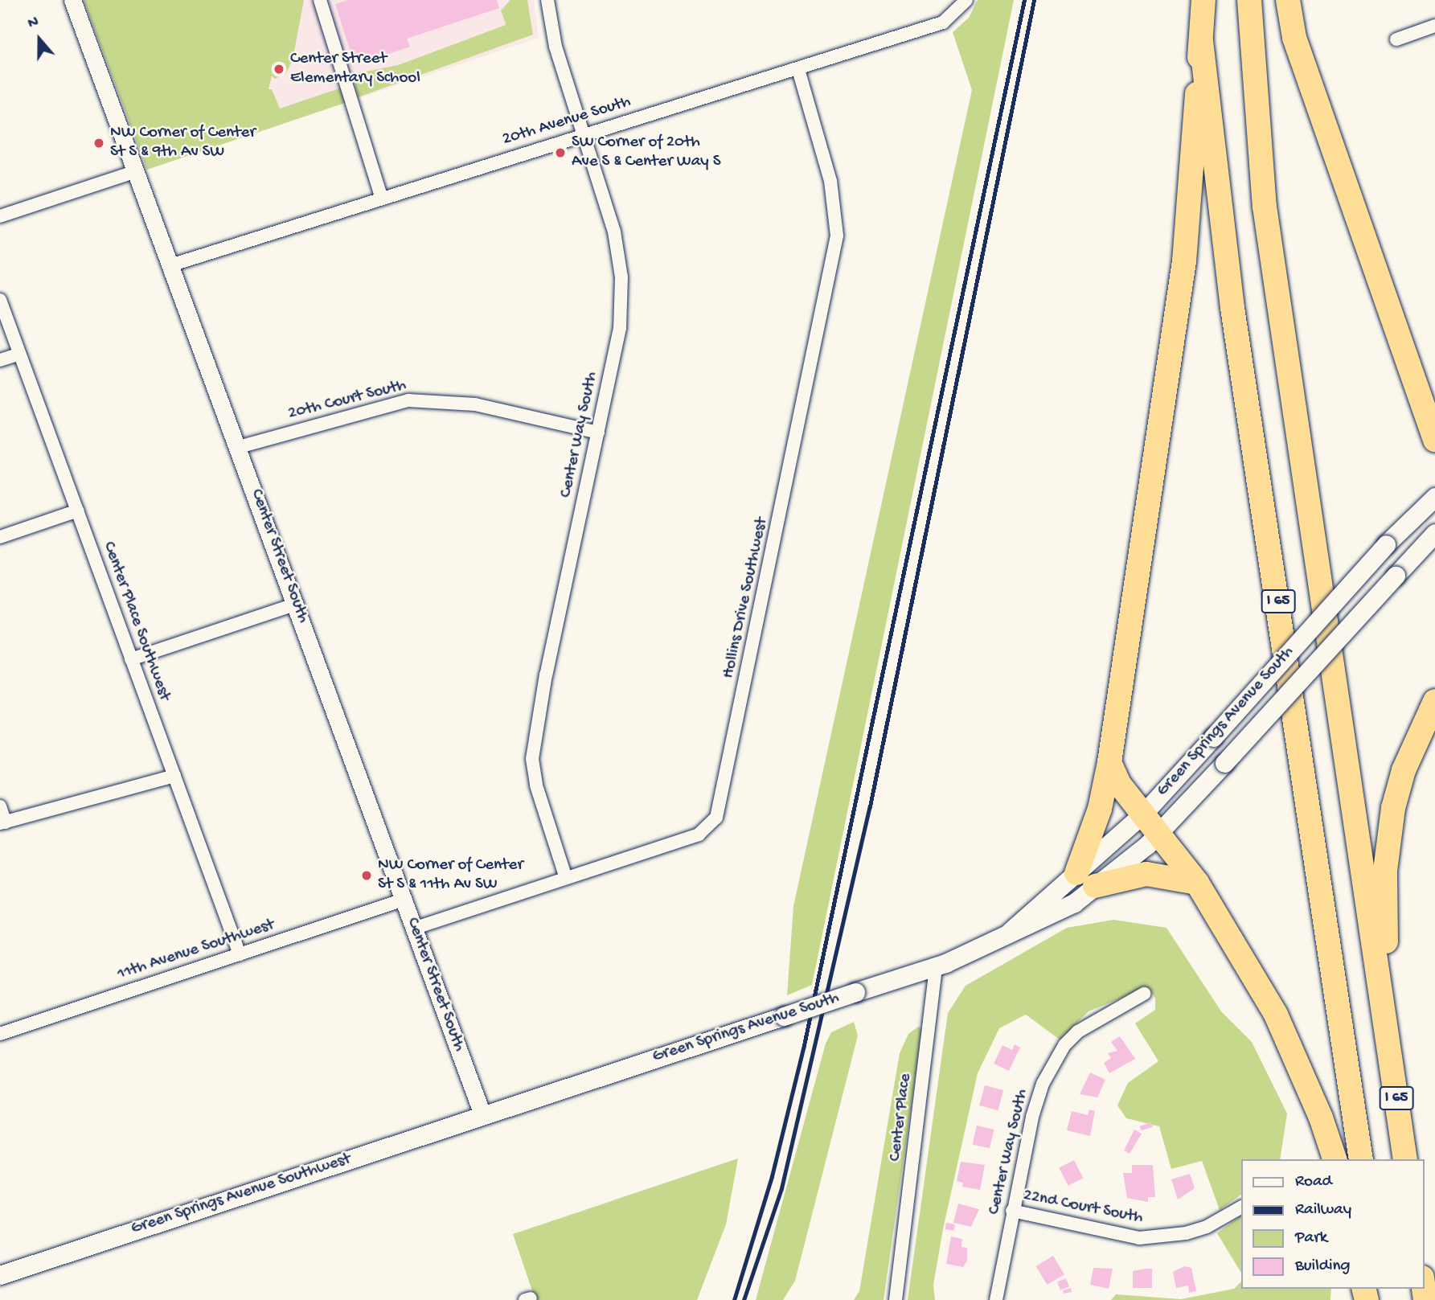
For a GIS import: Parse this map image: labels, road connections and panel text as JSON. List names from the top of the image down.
{
  "streets": {
    "highway": ["I 65"],
    "main road": ["Green Springs Avenue South", "Green Springs Avenue Southwest"],
    "street": [
      "20th Avenue South",
      "20th Court South",
      "Center Way South",
      "Center Street South",
      "Hollins Drive Southwest",
      "Center Place Southwest",
      "11th Avenue Southwest",
      "Center Place",
      "22nd Court South"
    ]
  },
  "crossings": [
    ["20th Avenue South", "Center Way South"],
    ["20th Avenue South", "Center Street South"],
    ["20th Avenue South", "Hollins Drive Southwest"],
    ["20th Court South", "Center Way South"],
    ["20th Court South", "Center Street South"],
    ["Center Way South", "Hollins Drive Southwest"],
    ["Center Way South", "22nd Court South"],
    ["Center Street South", "Hollins Drive Southwest"],
    ["Center Street South", "Green Springs Avenue South"],
    ["Center Street South", "11th Avenue Southwest"],
    ["Center Street South", "Green Springs Avenue Southwest"],
    ["Center Place Southwest", "11th Avenue Southwest"],
    ["Green Springs Avenue South", "Center Place"],
    ["Green Springs Avenue South", "Green Springs Avenue Southwest"]
  ],
  "places": [
    "Center Street Elementary School",
    "NW Corner of Center St S & 9th Av SW",
    "SW Corner of 20th Ave S & Center Way S",
    "NW Corner of Center St S & 11th Av SW"
  ],
  "legend": [
    "Road",
    "Railway",
    "Park",
    "Building"
  ],
  "north": "top"
}
